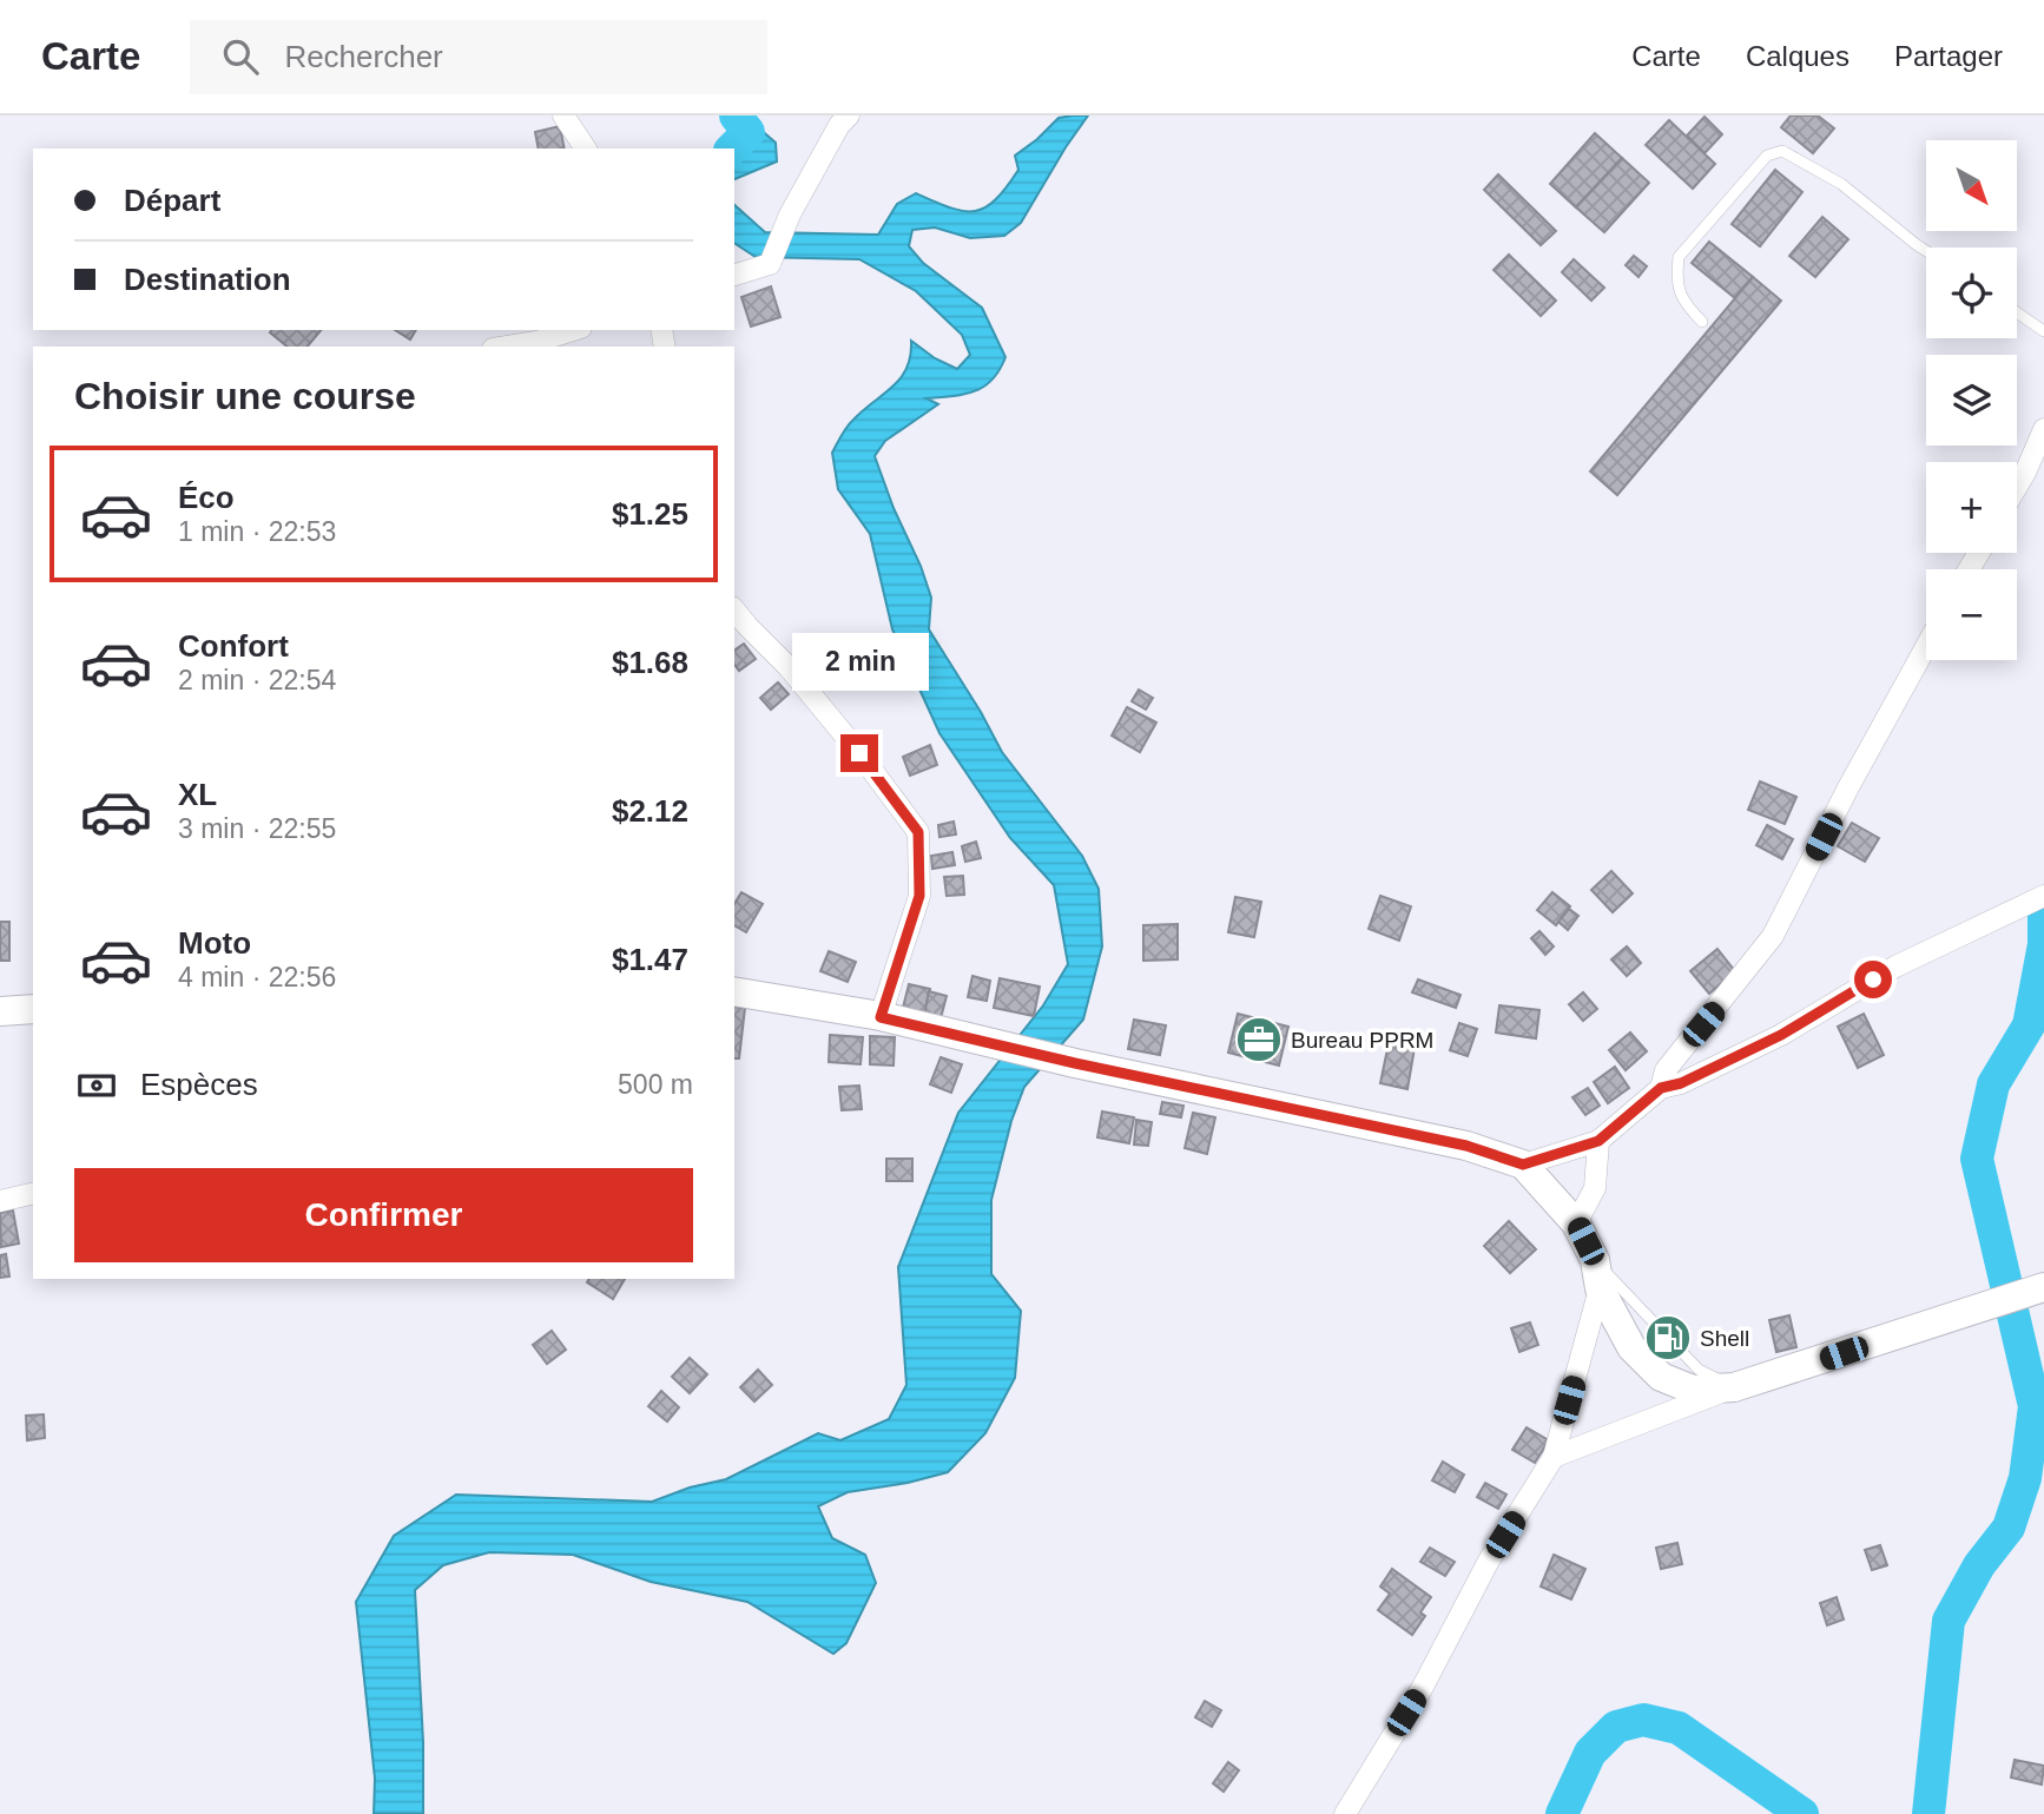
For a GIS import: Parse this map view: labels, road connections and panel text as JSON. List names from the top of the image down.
{
  "places": {
    "office": ["Bureau PPRM"],
    "fuel station": ["Shell"]
  },
  "north": "bottom right",
  "page": {
    "header": "Carte",
    "search": "Rechercher",
    "nav": ["Carte", "Calques", "Partager"],
    "map_buttons": ["+", "−"],
    "banner": ["Départ", "Destination"],
    "heading": "Choisir une course",
    "list": [
      {
        "name": "Éco",
        "note": "1 min · 22:53",
        "value": "$1.25"
      },
      {
        "name": "Confort",
        "note": "2 min · 22:54",
        "value": "$1.68"
      },
      {
        "name": "XL",
        "note": "3 min · 22:55",
        "value": "$2.12"
      },
      {
        "name": "Moto",
        "note": "4 min · 22:56",
        "value": "$1.47"
      }
    ],
    "bubble": "2 min",
    "pay": ["Espèces", "500 m"],
    "buttons": "Confirmer"
  }
}
